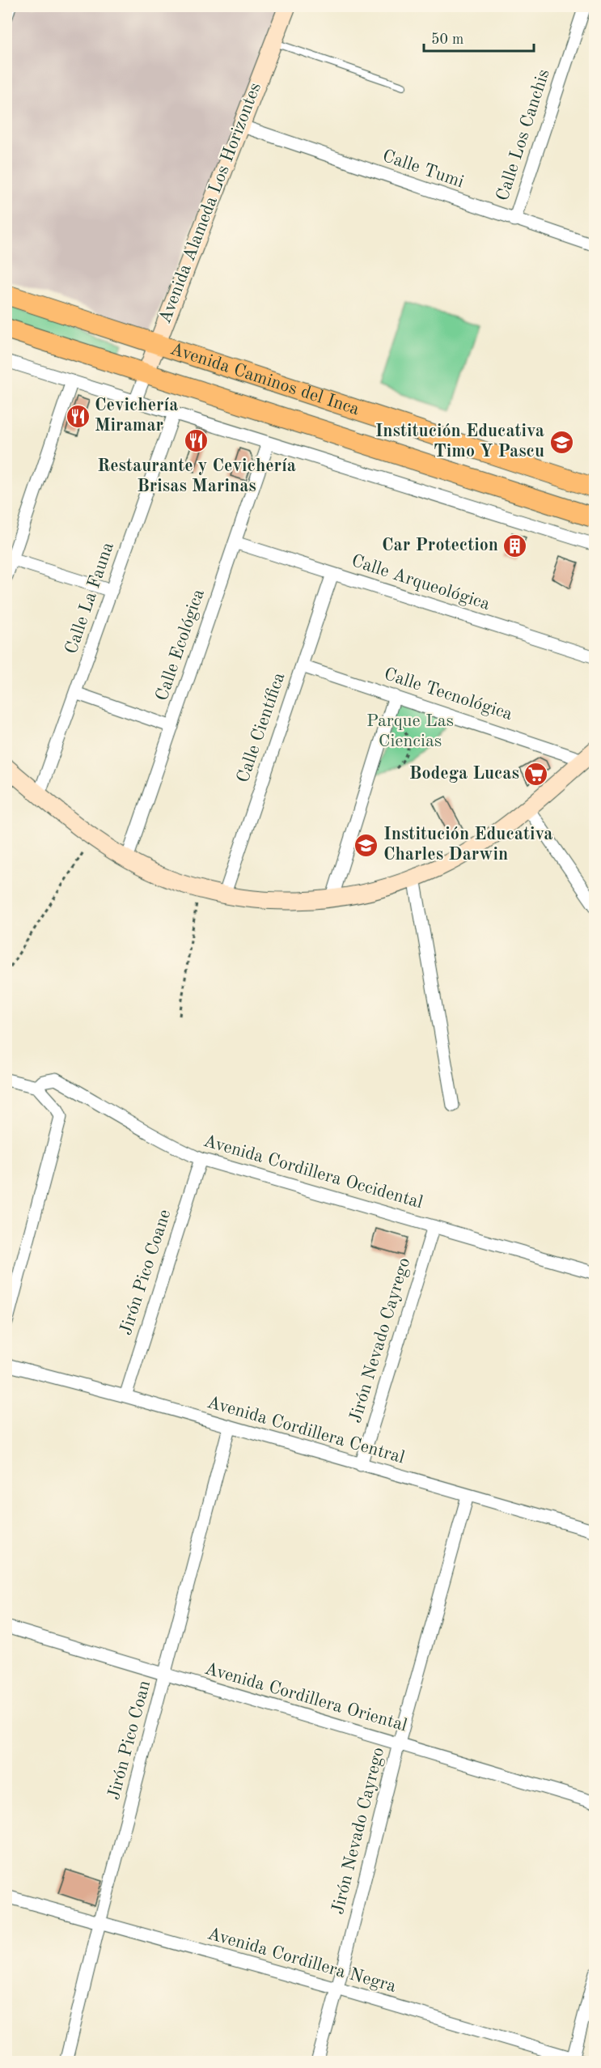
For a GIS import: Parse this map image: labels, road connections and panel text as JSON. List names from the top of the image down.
{
  "streets": {
    "main road": ["Avenida Caminos del Inca"],
    "street": [
      "Calle Los Canchis",
      "Calle Tumi",
      "Avenida Alameda Los Horizontes",
      "Calle Arqueológica",
      "Calle La Fauna",
      "Calle Ecológica",
      "Calle Tecnológica",
      "Calle Científica",
      "Avenida Cordillera Occidental",
      "Jirón Pico Coane",
      "Jirón Nevado Cayrego",
      "Avenida Cordillera Central",
      "Avenida Cordillera Oriental",
      "Jirón Pico Coan",
      "Avenida Cordillera Negra"
    ]
  },
  "crossings": [
    ["Calle Los Canchis", "Calle Tumi"],
    ["Calle Tumi", "Avenida Alameda Los Horizontes"],
    ["Avenida Alameda Los Horizontes", "Avenida Caminos del Inca"],
    ["Calle Arqueológica", "Calle Ecológica"],
    ["Calle Arqueológica", "Calle Científica"],
    ["Calle Tecnológica", "Calle Científica"],
    ["Avenida Cordillera Occidental", "Jirón Pico Coane"],
    ["Avenida Cordillera Occidental", "Jirón Nevado Cayrego"],
    ["Jirón Pico Coane", "Avenida Cordillera Central"],
    ["Jirón Nevado Cayrego", "Avenida Cordillera Central"],
    ["Jirón Nevado Cayrego", "Avenida Cordillera Oriental"],
    ["Jirón Nevado Cayrego", "Avenida Cordillera Negra"],
    ["Avenida Cordillera Central", "Jirón Pico Coan"],
    ["Avenida Cordillera Oriental", "Jirón Pico Coan"],
    ["Jirón Pico Coan", "Avenida Cordillera Negra"]
  ],
  "parks": ["Parque Las Ciencias"],
  "places": {
    "restaurant": ["Cevichería Miramar", "Restaurante y Cevichería Brisas Marinas"],
    "school or university": ["Institución Educativa Timo Y Pascu", "Institución Educativa Charles Darwin"],
    "building": ["Car Protection"],
    "supermarket": ["Bodega Lucas"]
  },
  "scale_bar": "50 m"
}
